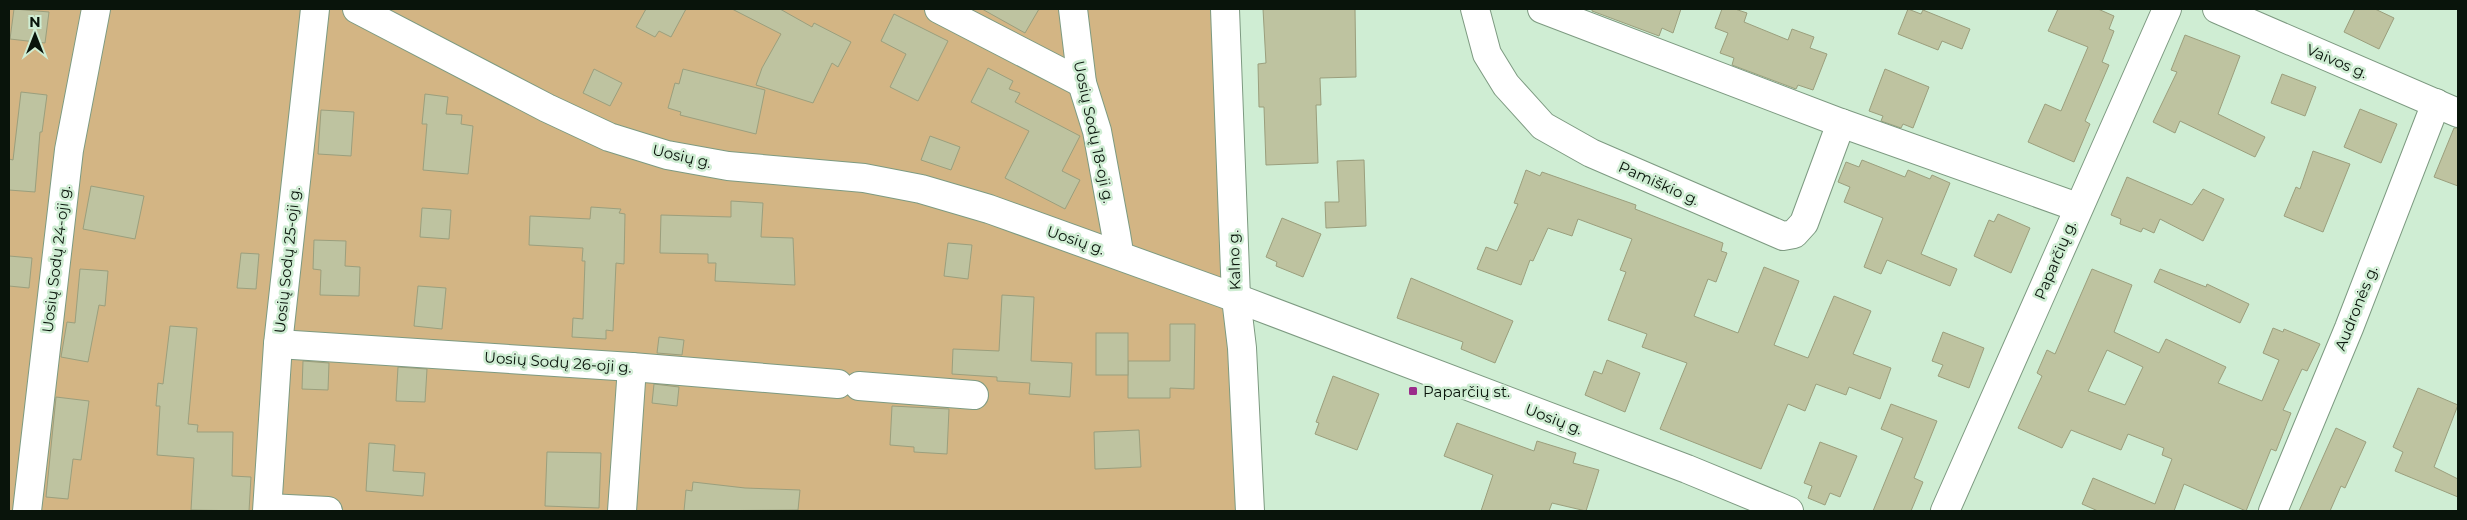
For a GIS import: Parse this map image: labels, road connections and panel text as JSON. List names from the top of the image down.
{
  "streets": {
    "street": [
      "Vaivos g.",
      "Uosių Sodų 18-oji g.",
      "Uosių g.",
      "Pamiškio g.",
      "Uosių Sodų 24-oji g.",
      "Uosių Sodų 25-oji g.",
      "Kalno g.",
      "Paparčių g.",
      "Audronės g.",
      "Uosių Sodų 26-oji g."
    ]
  },
  "crossings": [
    ["Vaivos g.", "Audronės g."],
    ["Uosių Sodų 18-oji g.", "Uosių g."],
    ["Uosių g.", "Kalno g."],
    ["Uosių Sodų 25-oji g.", "Uosių Sodų 26-oji g."]
  ],
  "places": {
    "transit": ["Paparčių st."]
  },
  "north": "top"
}
